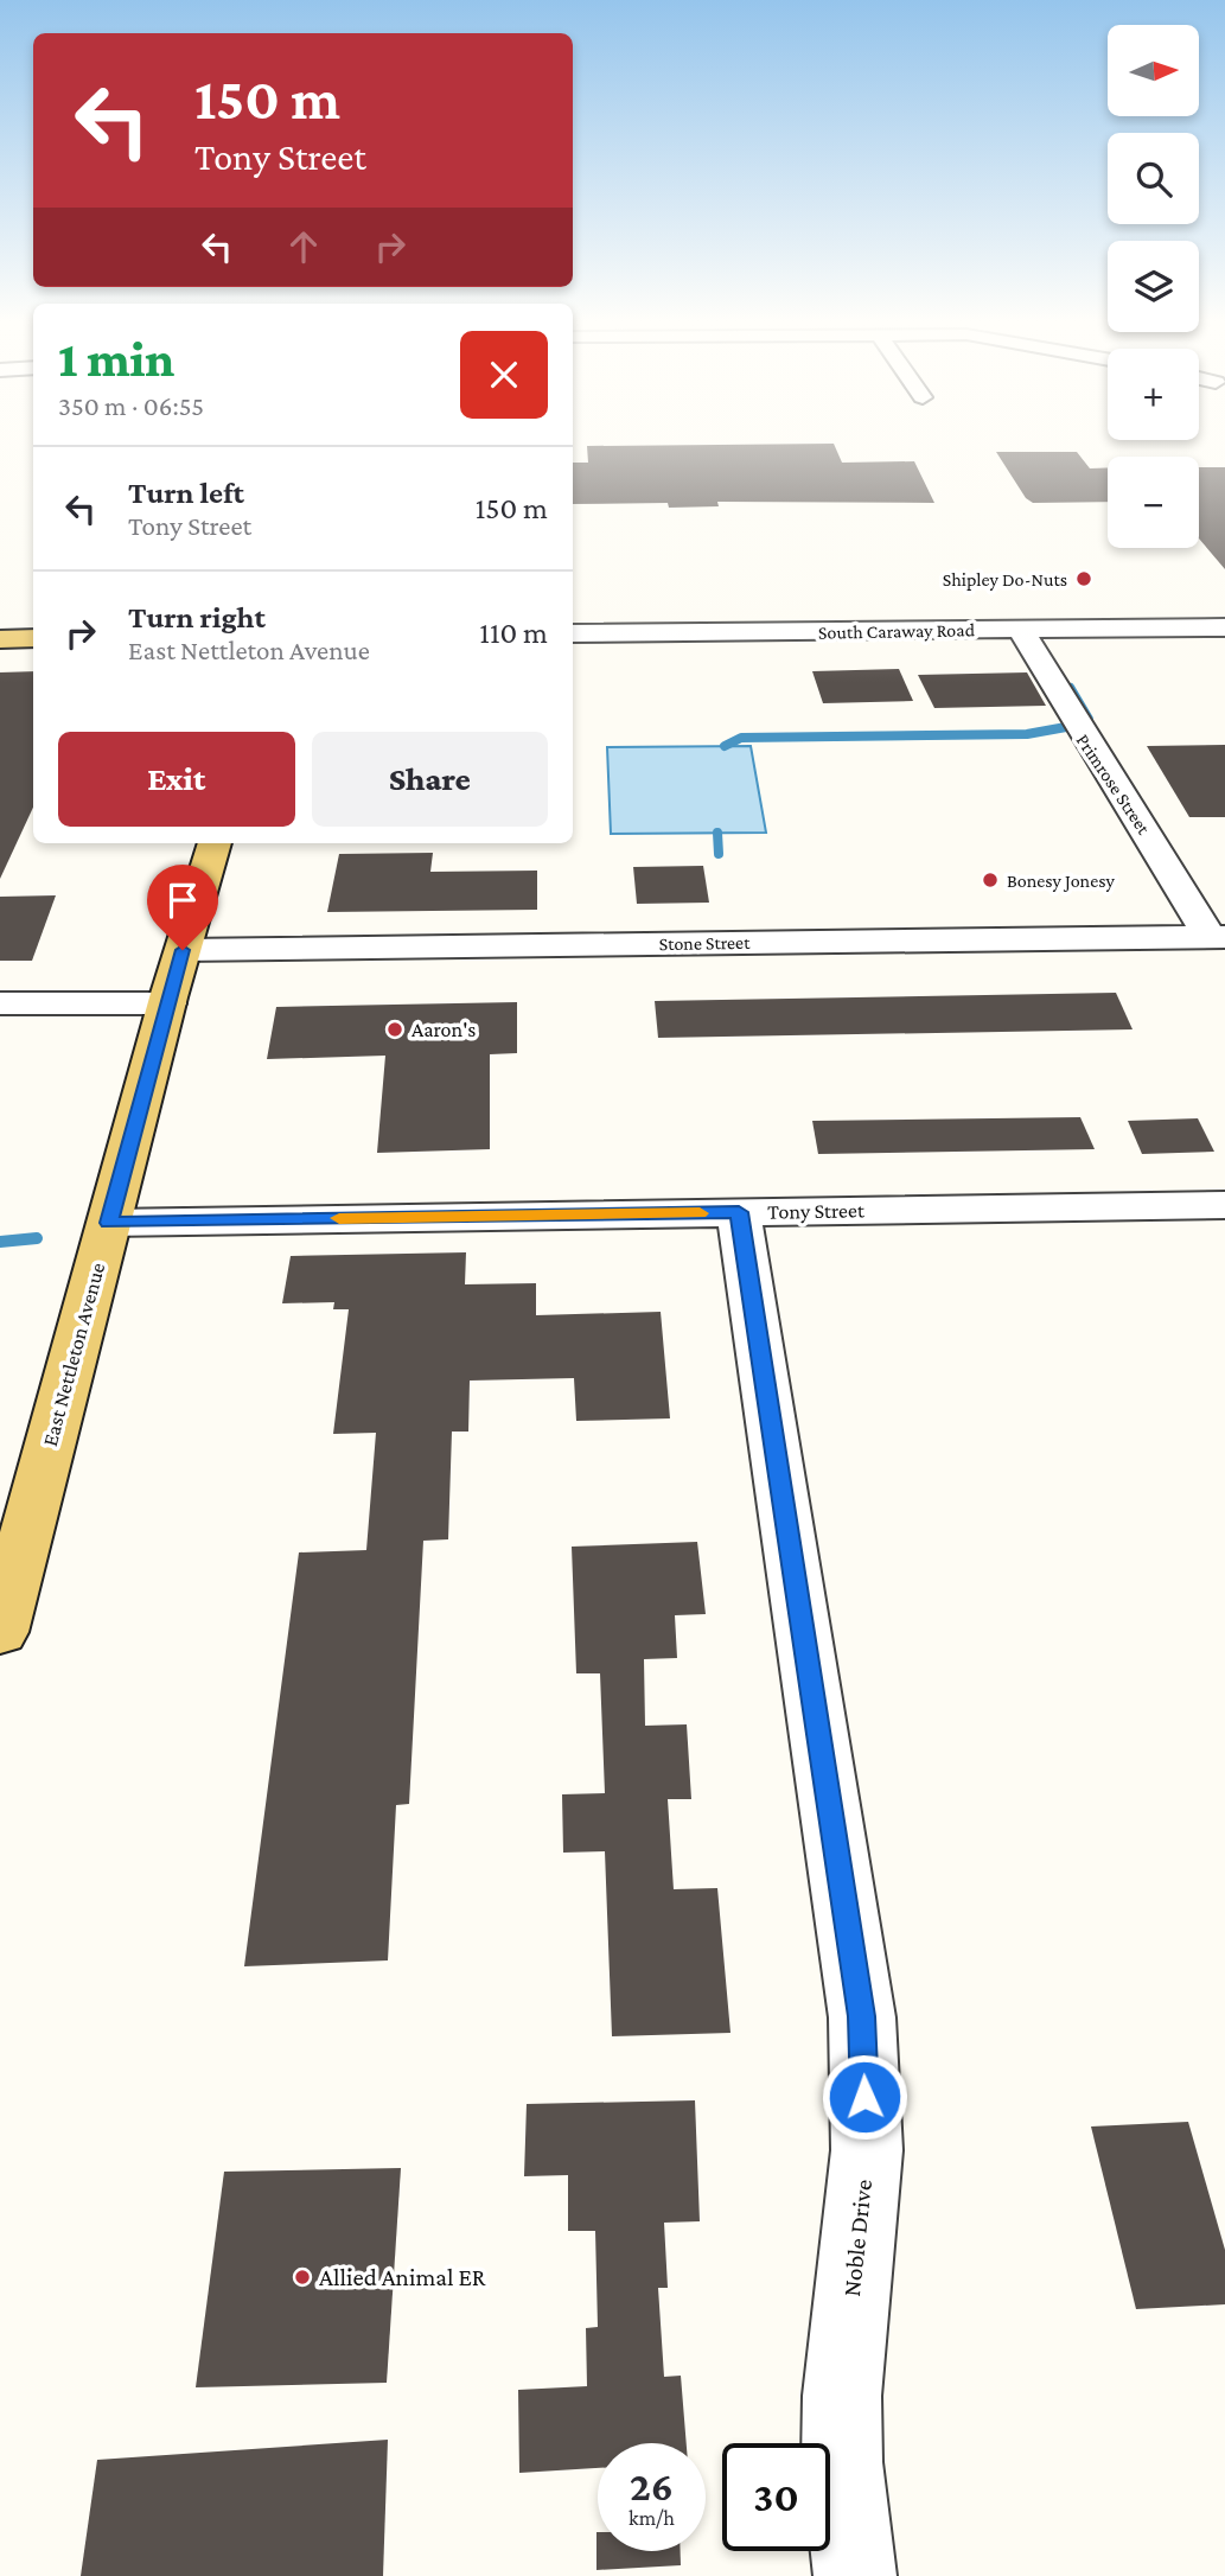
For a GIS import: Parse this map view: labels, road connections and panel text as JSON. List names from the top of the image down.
{
  "streets": {
    "main road": ["East Nettleton Avenue"],
    "street": [
      "South Caraway Road",
      "Primrose Street",
      "Stone Street",
      "Tony Street",
      "Noble Drive"
    ]
  },
  "crossings": [
    ["South Caraway Road", "Primrose Street"],
    ["Primrose Street", "Stone Street"],
    ["Stone Street", "East Nettleton Avenue"],
    ["Tony Street", "East Nettleton Avenue"],
    ["Tony Street", "Noble Drive"]
  ],
  "places": [
    "Shipley Do-Nuts",
    "Bonesy Jonesy",
    "Aaron's",
    "Allied Animal ER"
  ],
  "north": "right",
  "page": {
    "map_buttons": ["+", "−"],
    "turn": ["150 m", "Tony Street"],
    "heading": ["1 min", "350 m · 06:55"],
    "list": [
      {
        "name": "Turn left",
        "note": "Tony Street",
        "value": "150 m"
      },
      {
        "name": "Turn right",
        "note": "East Nettleton Avenue",
        "value": "110 m"
      }
    ],
    "buttons": ["Exit", "Share"],
    "speed": "26 km/h",
    "limit": "30"
  }
}
